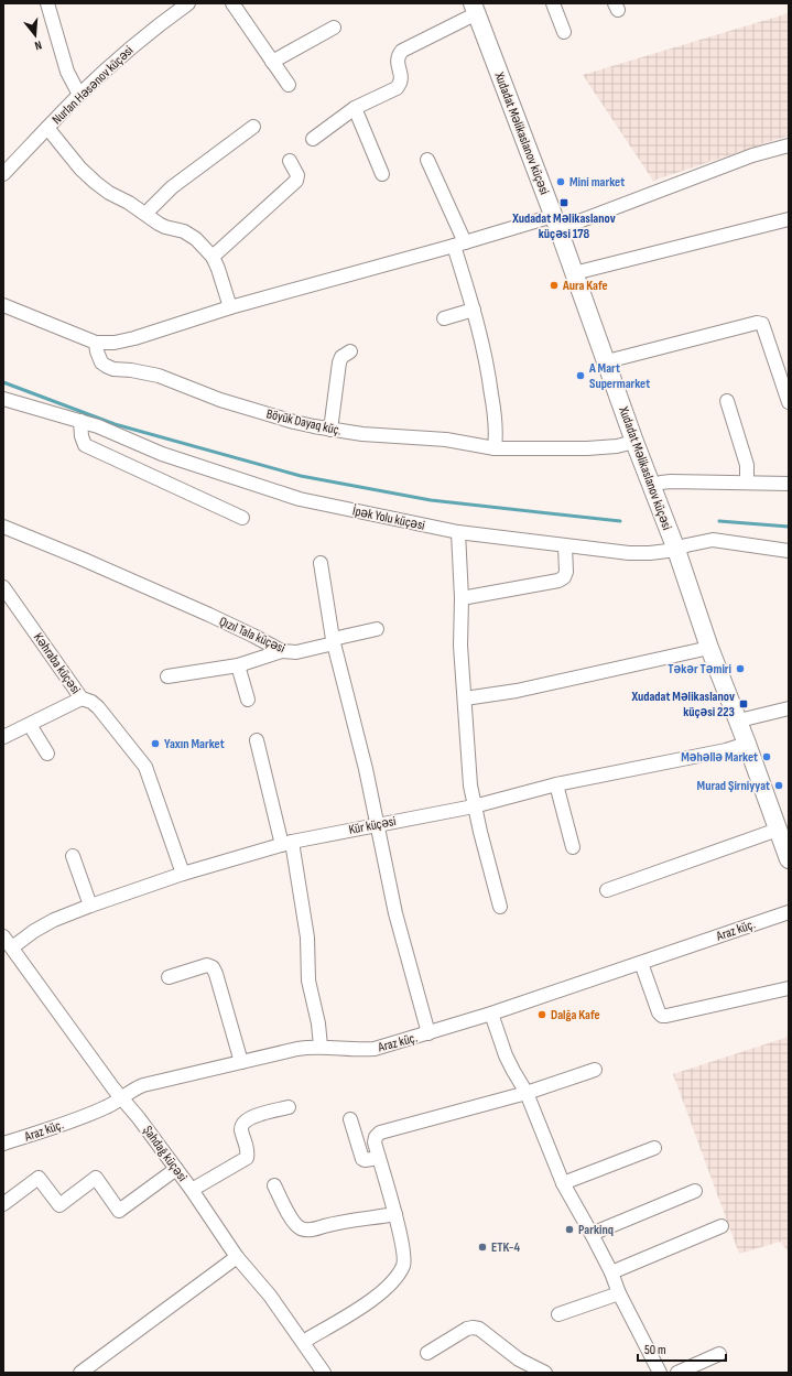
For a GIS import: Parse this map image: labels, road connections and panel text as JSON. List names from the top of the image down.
{
  "streets": {
    "street": [
      "Nurlan Həsənov küçəsi",
      "Xudadat Məlikaslanov küçəsi",
      "Böyük Dayaq küç.",
      "İpək Yolu küçəsi",
      "Qızıl Tala küçəsi",
      "Kəhraba küçəsi",
      "Kür küçəsi",
      "Araz küç.",
      "Şahdağ küçəsi"
    ]
  },
  "crossings": [
    ["Xudadat Məlikaslanov küçəsi", "Böyük Dayaq küç."],
    ["Xudadat Məlikaslanov küçəsi", "İpək Yolu küçəsi"],
    ["Xudadat Məlikaslanov küçəsi", "Kür küçəsi"],
    ["Kəhraba küçəsi", "Kür küçəsi"],
    ["Kür küçəsi", "Şahdağ küçəsi"],
    ["Araz küç.", "Şahdağ küçəsi"]
  ],
  "places": {
    "other": [
      "Mini market",
      "Aura Kafe",
      "A Mart Supermarket",
      "Təkər Təmiri",
      "Yaxın Market",
      "Məhəllə Market",
      "Murad Şirniyyat",
      "Dalğa Kafe",
      "Parkinq",
      "ETK-4"
    ],
    "transit": ["Xudadat Məlikaslanov küçəsi 178", "Xudadat Məlikaslanov küçəsi 223"]
  },
  "scale_bar": "50 m",
  "north": "bottom"
}
